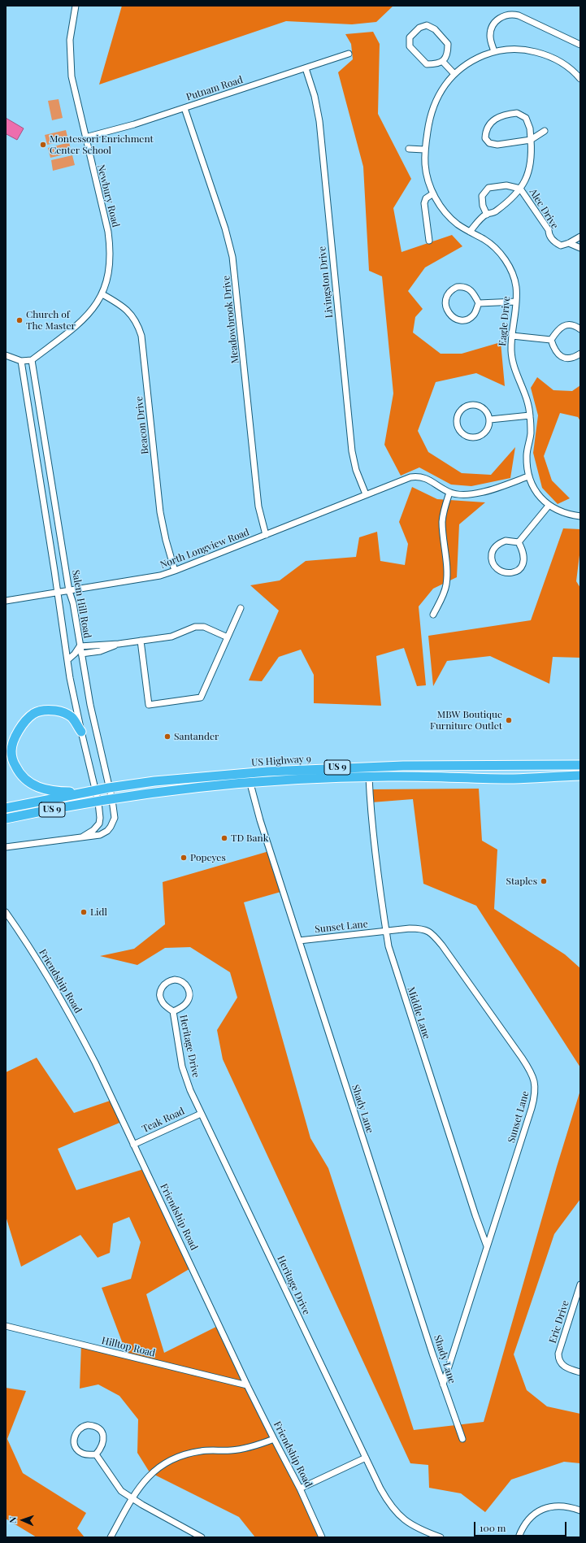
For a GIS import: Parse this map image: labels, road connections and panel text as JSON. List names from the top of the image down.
{
  "streets": {
    "highway": ["US Highway 9", "US 9"],
    "street": [
      "Putnam Road",
      "Newbury Road",
      "Alec Drive",
      "Livingston Drive",
      "Meadowbrook Drive",
      "Eagle Drive",
      "Beacon Drive",
      "North Longview Road",
      "Salem Hill Road",
      "Sunset Lane",
      "Friendship Road",
      "Middle Lane",
      "Heritage Drive",
      "Shady Lane",
      "Teak Road",
      "Eric Drive",
      "Hilltop Road"
    ]
  },
  "crossings": [
    ["Putnam Road", "Newbury Road"],
    ["Putnam Road", "Livingston Drive"],
    ["Putnam Road", "Meadowbrook Drive"],
    ["Newbury Road", "Beacon Drive"],
    ["Newbury Road", "Salem Hill Road"],
    ["Livingston Drive", "North Longview Road"],
    ["Meadowbrook Drive", "North Longview Road"],
    ["Beacon Drive", "North Longview Road"],
    ["North Longview Road", "Salem Hill Road"],
    ["Salem Hill Road", "US Highway 9"],
    ["US Highway 9", "Middle Lane"],
    ["US Highway 9", "Shady Lane"],
    ["Sunset Lane", "Middle Lane"],
    ["Sunset Lane", "Shady Lane"],
    ["Friendship Road", "Teak Road"],
    ["Friendship Road", "Hilltop Road"],
    ["Heritage Drive", "Teak Road"]
  ],
  "places": [
    "Montessori Enrichment Center School",
    "Church of The Master",
    "MBW Boutique Furniture Outlet",
    "Santander",
    "TD Bank",
    "Popeyes",
    "Staples",
    "Lidl"
  ],
  "scale_bar": "100 m",
  "north": "left"
}
